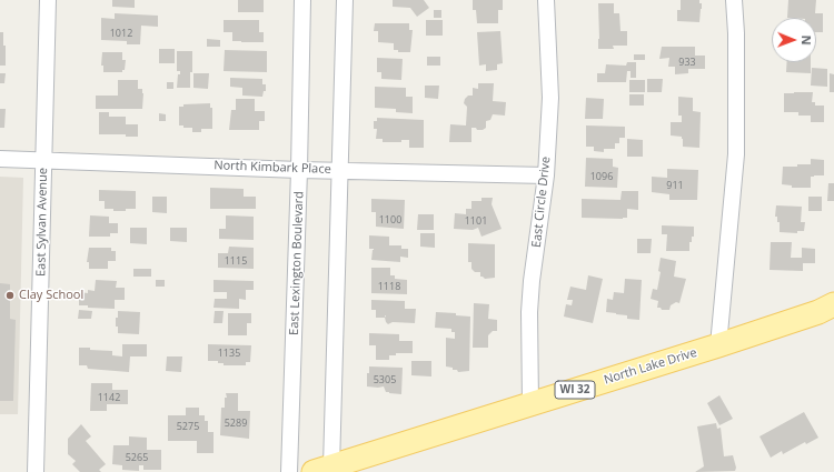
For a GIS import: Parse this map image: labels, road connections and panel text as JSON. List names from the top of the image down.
{
  "streets": {
    "main road": ["North Lake Drive", "WI 32"],
    "street": [
      "North Kimbark Place",
      "East Circle Drive",
      "East Sylvan Avenue",
      "East Lexington Boulevard"
    ]
  },
  "crossings": [
    ["North Kimbark Place", "East Circle Drive"],
    ["North Kimbark Place", "East Sylvan Avenue"],
    ["North Kimbark Place", "East Lexington Boulevard"],
    ["East Circle Drive", "North Lake Drive"]
  ],
  "places": ["Clay School"],
  "house_numbers": [
    "1012",
    "933",
    "1096",
    "911",
    "1100",
    "1101",
    "1115",
    "1118",
    "1135",
    "5305",
    "1142",
    "5289",
    "5275",
    "5265"
  ],
  "north": "right"
}
